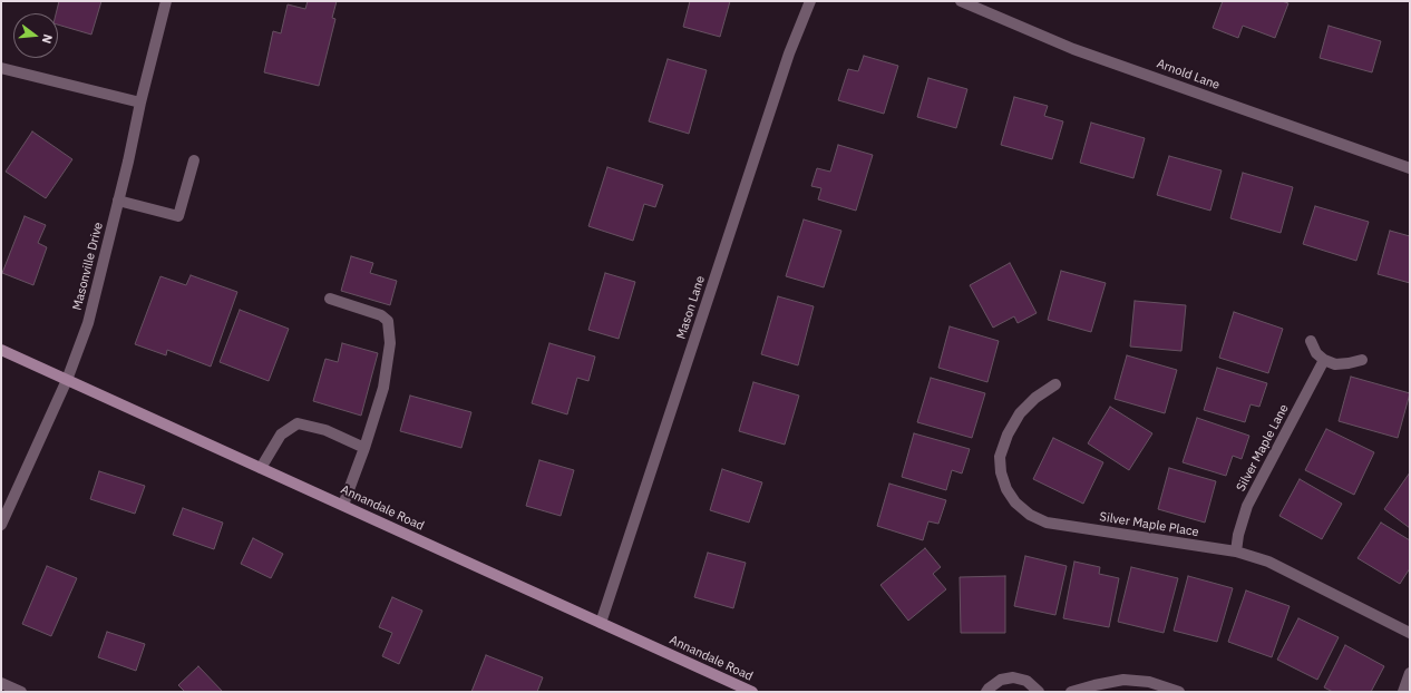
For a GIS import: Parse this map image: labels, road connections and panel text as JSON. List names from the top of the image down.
{
  "streets": {
    "main road": ["Annandale Road"],
    "street": [
      "Arnold Lane",
      "Masonville Drive",
      "Mason Lane",
      "Silver Maple Lane",
      "Silver Maple Place"
    ]
  },
  "crossings": [
    ["Masonville Drive", "Annandale Road"],
    ["Mason Lane", "Annandale Road"],
    ["Silver Maple Lane", "Silver Maple Place"]
  ],
  "north": "right"
}
